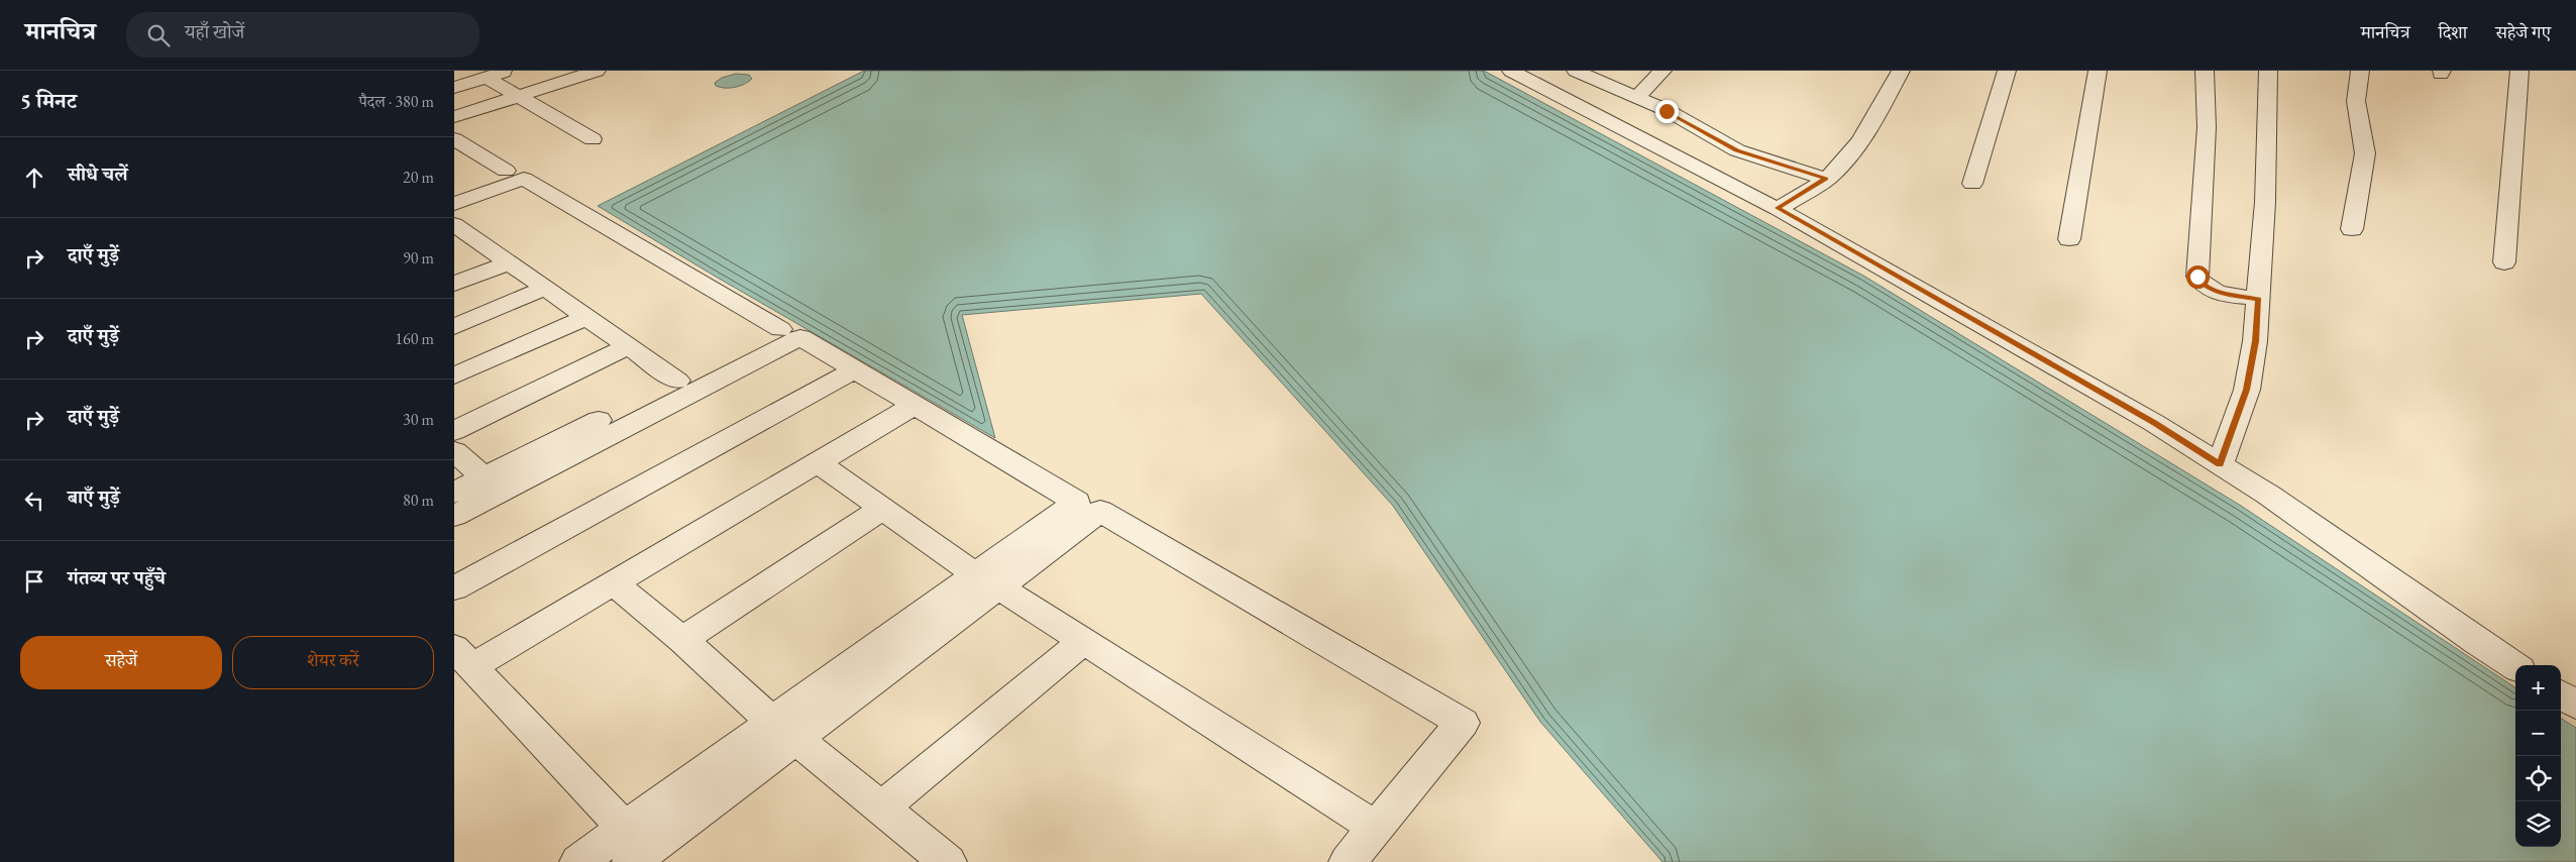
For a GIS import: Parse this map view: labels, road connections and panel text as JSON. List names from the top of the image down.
{
  "page": {
    "header": "मानचित्र",
    "search": "यहाँ खोजें",
    "nav": ["मानचित्र", "दिशा", "सहेजे गए"],
    "heading": ["5 मिनट", "पैदल · 380 m"],
    "list": [
      ["सीधे चलें", "20 m"],
      ["दाएँ मुड़ें", "90 m"],
      ["दाएँ मुड़ें", "160 m"],
      ["दाएँ मुड़ें", "30 m"],
      ["बाएँ मुड़ें", "80 m"],
      "गंतव्य पर पहुँचे"
    ],
    "buttons": ["सहेजें", "शेयर करें"],
    "map_buttons": ["+", "−"]
  }
}
